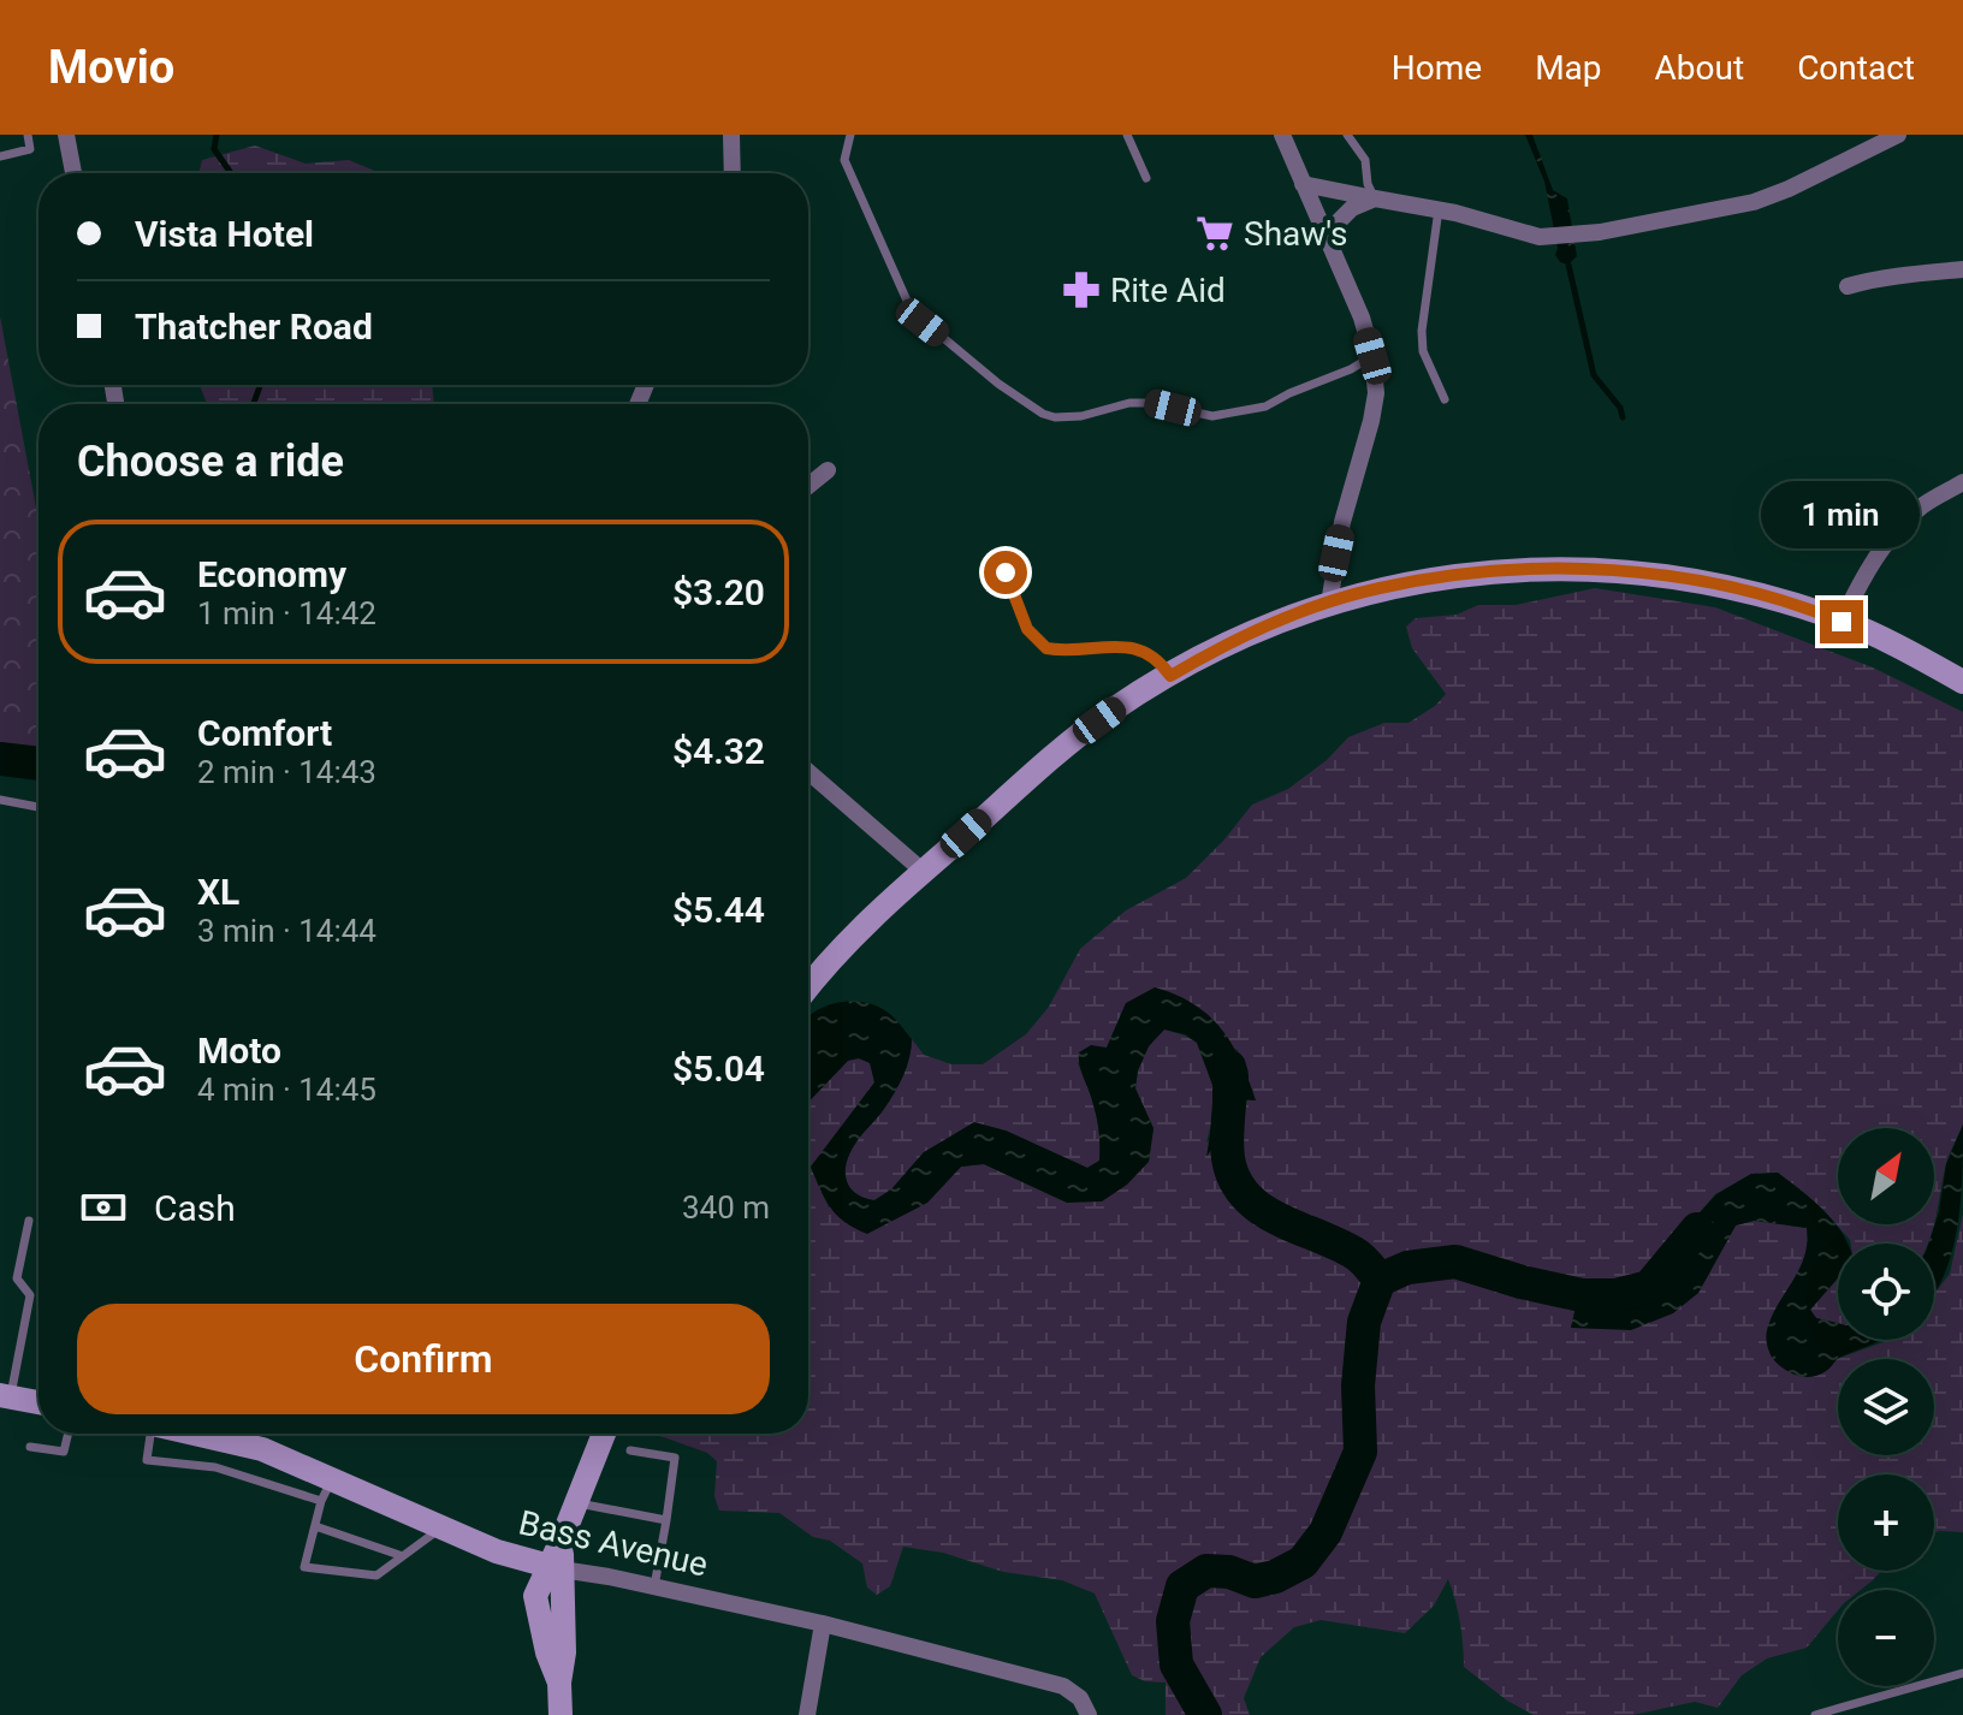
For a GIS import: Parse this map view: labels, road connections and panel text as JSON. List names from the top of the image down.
{
  "streets": {
    "main road": ["Bass Avenue"]
  },
  "places": {
    "supermarket": ["Shaw's"],
    "pharmacy": ["Rite Aid"]
  },
  "north": "top right",
  "page": {
    "header": "Movio",
    "nav": [
      "Home",
      "Map",
      "About",
      "Contact"
    ],
    "banner": ["Vista Hotel", "Thatcher Road"],
    "heading": "Choose a ride",
    "bubble": "1 min",
    "list": [
      {
        "name": "Economy",
        "note": "1 min · 14:42",
        "value": "$3.20"
      },
      {
        "name": "Comfort",
        "note": "2 min · 14:43",
        "value": "$4.32"
      },
      {
        "name": "XL",
        "note": "3 min · 14:44",
        "value": "$5.44"
      },
      {
        "name": "Moto",
        "note": "4 min · 14:45",
        "value": "$5.04"
      }
    ],
    "map_buttons": ["+", "−"],
    "pay": ["Cash", "340 m"],
    "buttons": "Confirm"
  }
}
